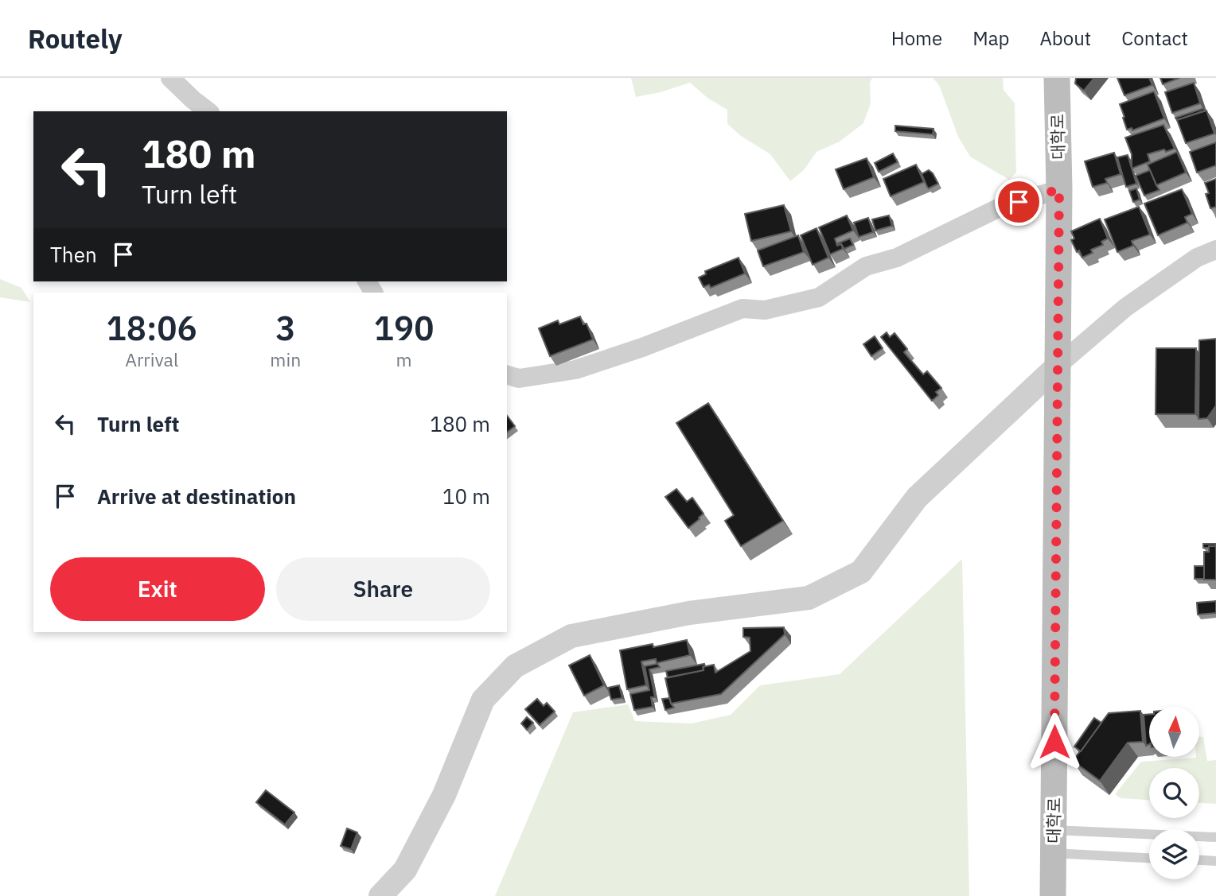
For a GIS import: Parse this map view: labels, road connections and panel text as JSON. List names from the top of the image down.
{
  "streets": {
    "main road": ["대학로"]
  },
  "north": "top",
  "page": {
    "header": "Routely",
    "nav": [
      "Home",
      "Map",
      "About",
      "Contact"
    ],
    "turn": ["180 m", "Turn left"],
    "then": "Then",
    "eta": [
      "18:06",
      "Arrival",
      "3",
      "min",
      "190",
      "m"
    ],
    "list": [
      {
        "name": "Turn left",
        "value": "180 m"
      },
      {
        "name": "Arrive at destination",
        "value": "10 m"
      }
    ],
    "buttons": ["Exit", "Share"]
  }
}
